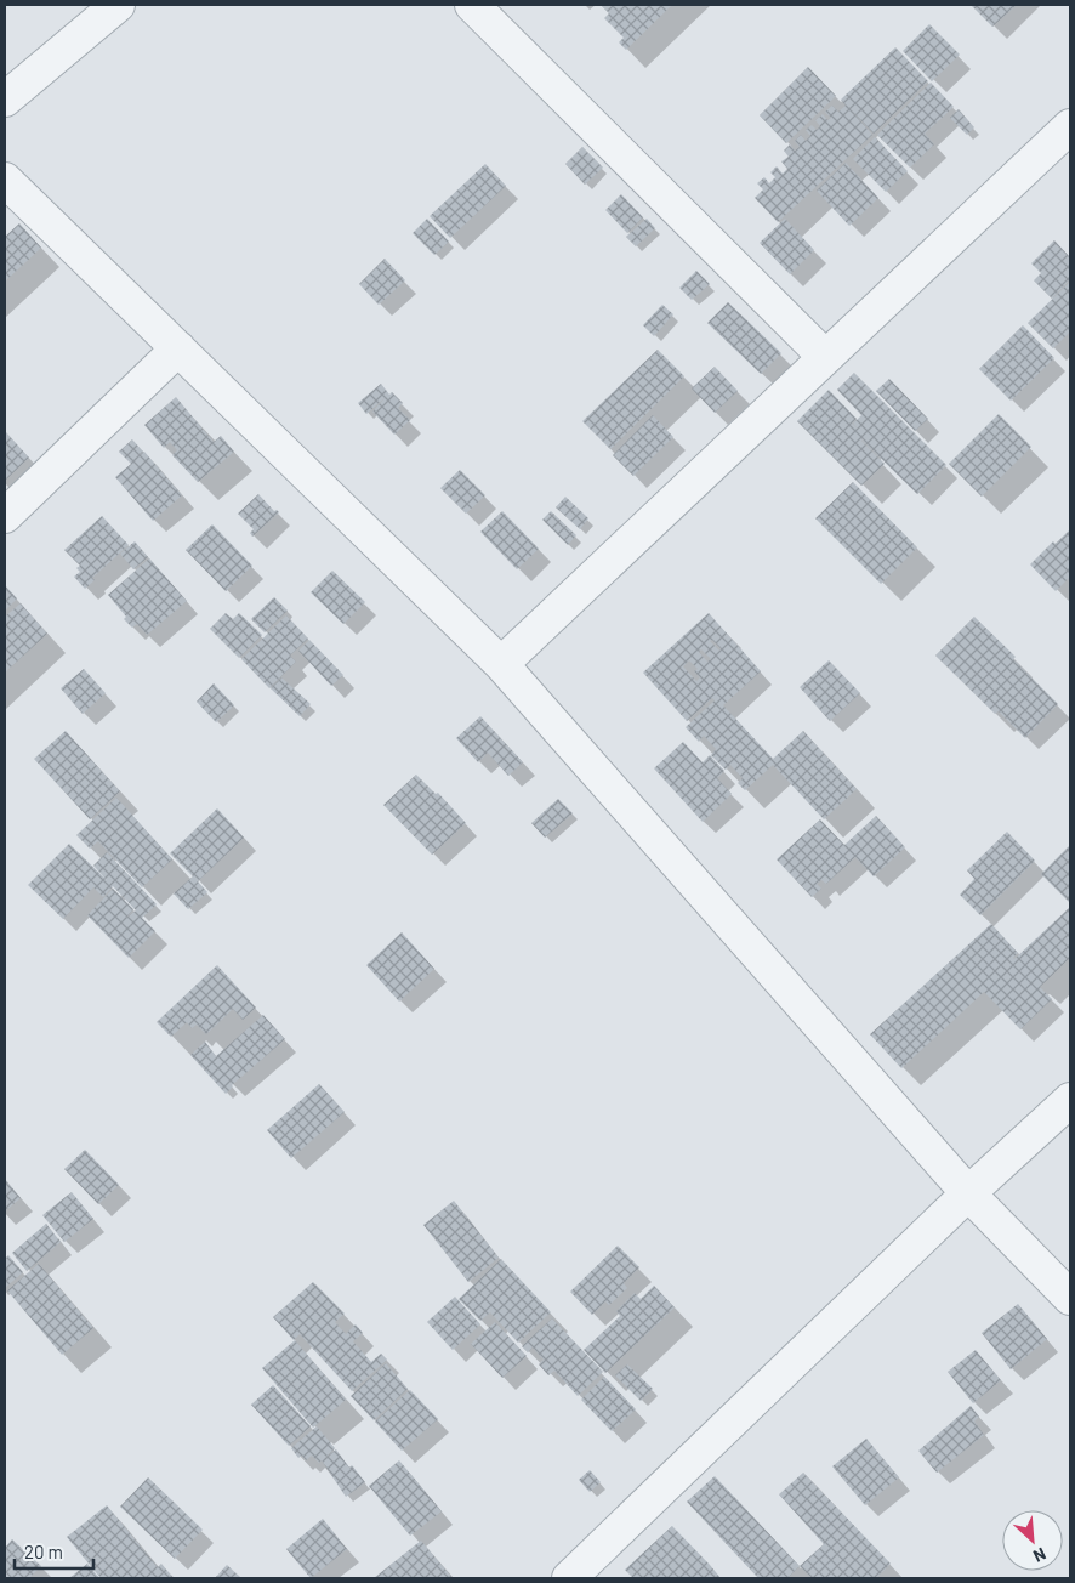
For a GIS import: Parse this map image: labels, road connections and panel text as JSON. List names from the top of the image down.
{
  "scale_bar": "20 m",
  "north": "bottom right"
}
